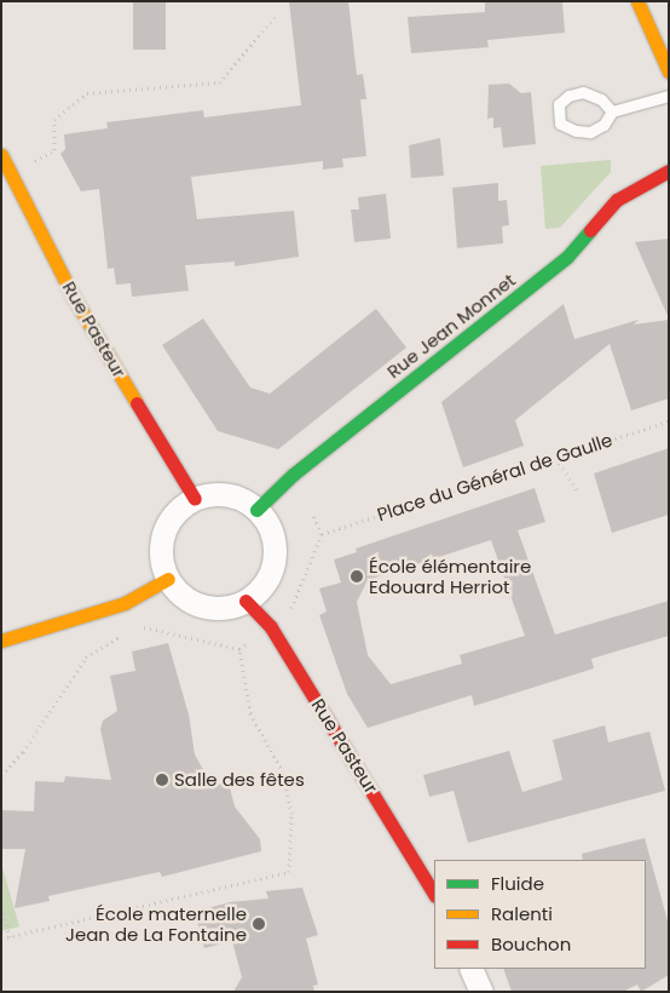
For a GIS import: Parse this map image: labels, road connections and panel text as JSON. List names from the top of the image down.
{
  "streets": {
    "street": ["Rue Jean Monnet", "Rue Pasteur"],
    "path": ["Place du Général de Gaulle"]
  },
  "crossings": [
    ["Rue Jean Monnet", "Rue Pasteur"]
  ],
  "places": ["École élémentaire Edouard Herriot", "Salle des fêtes", "École maternelle Jean de La Fontaine"],
  "legend": ["Fluide", "Ralenti", "Bouchon"]
}
